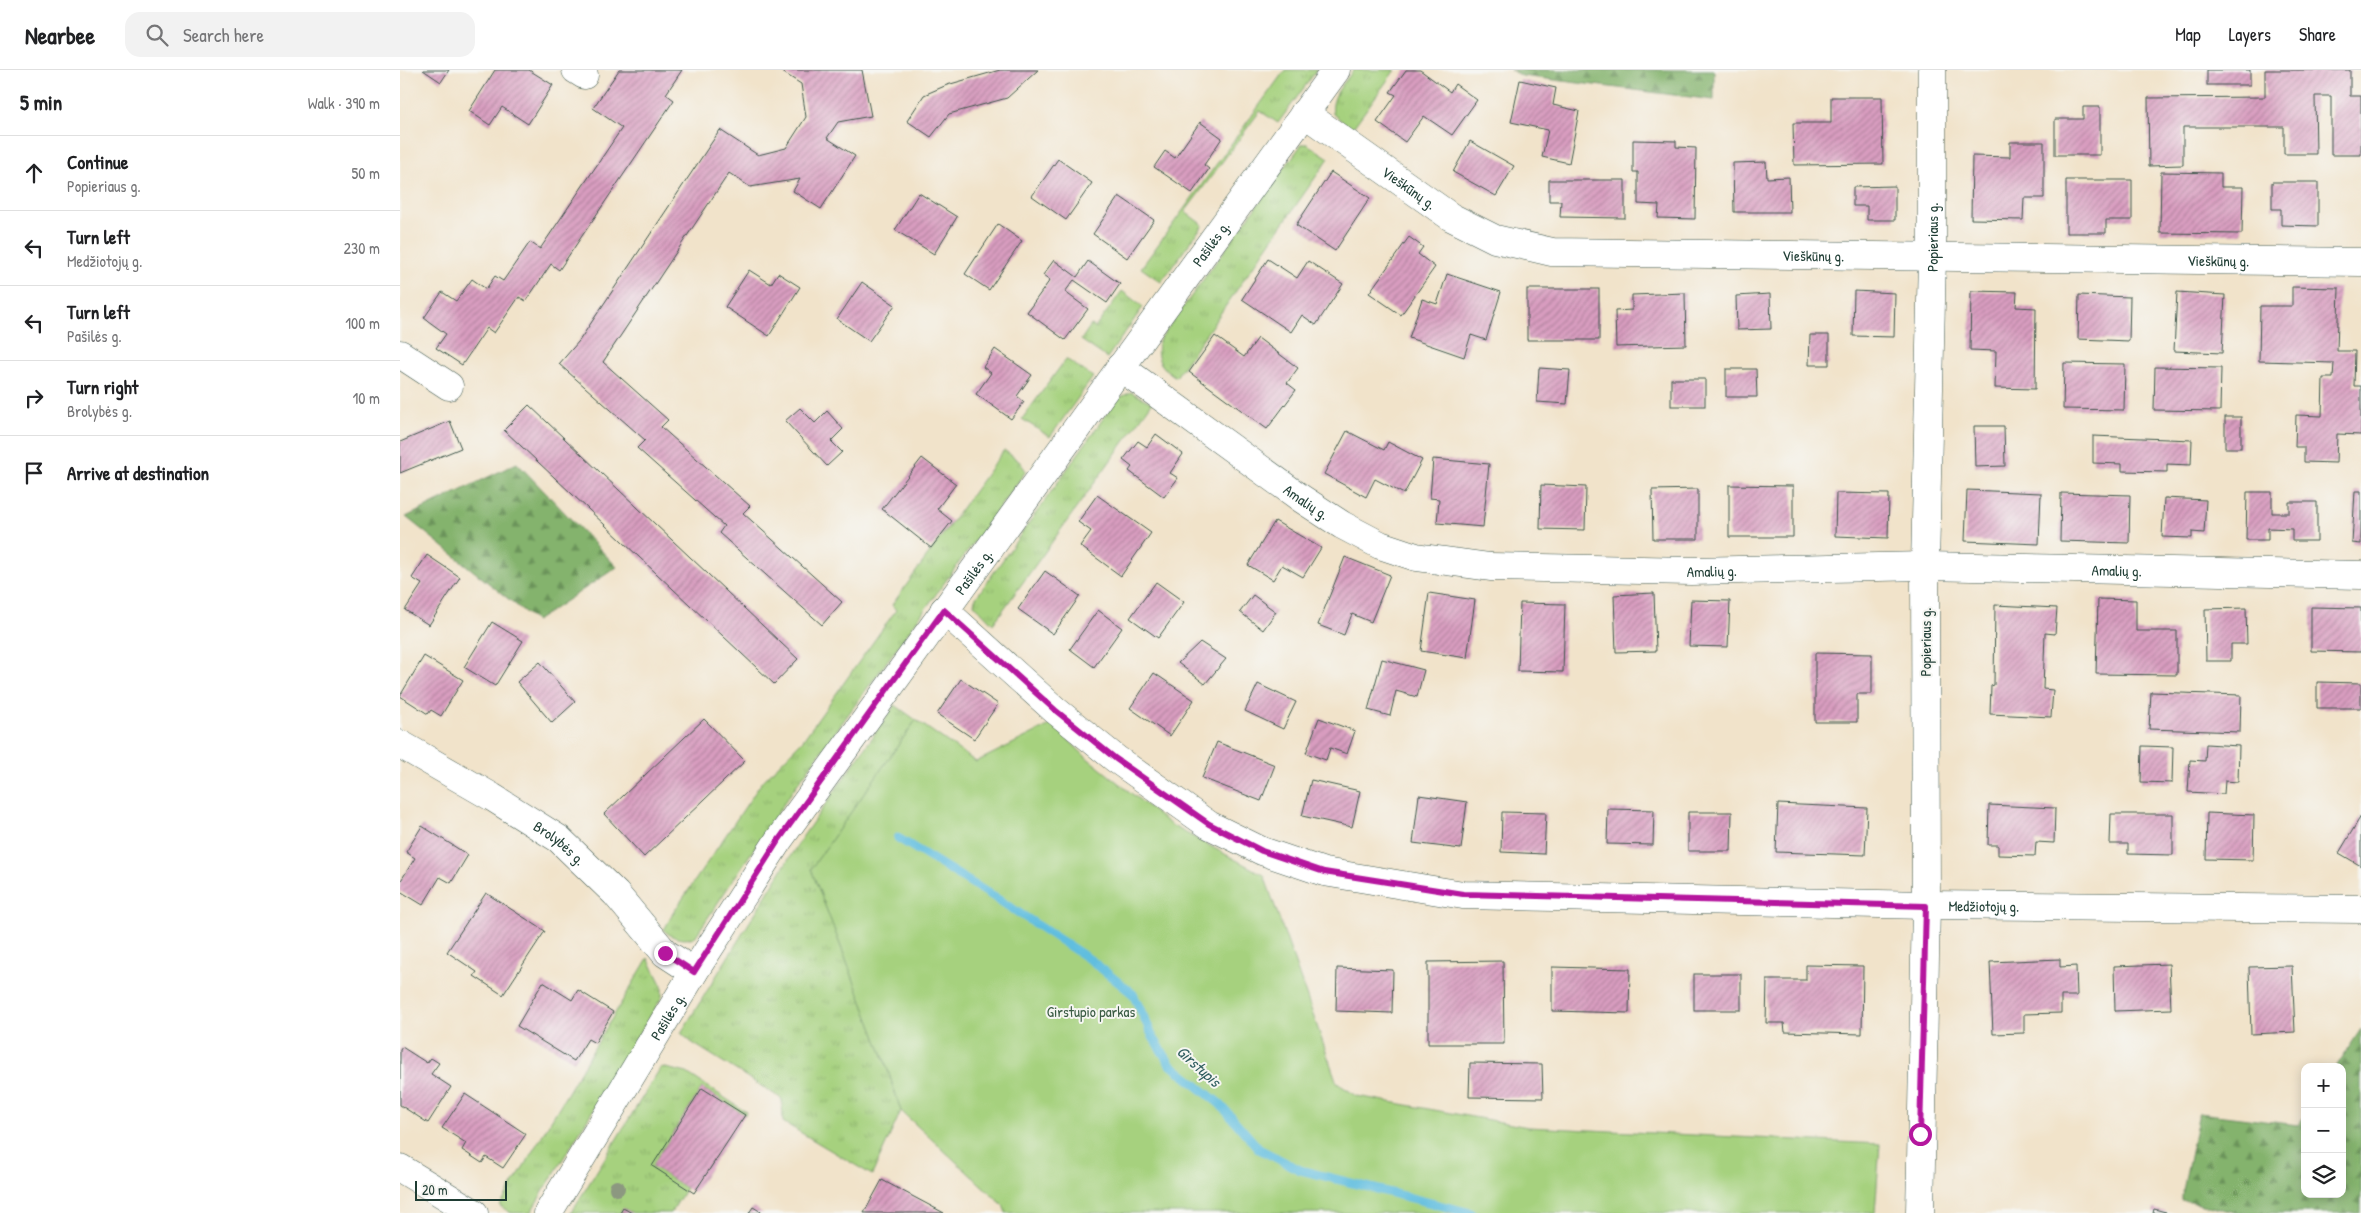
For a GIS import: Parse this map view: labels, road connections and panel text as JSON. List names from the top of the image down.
{
  "streets": {
    "street": [
      "Vieškūnų g.",
      "Popieriaus g.",
      "Pašilės g.",
      "Amalių g.",
      "Brolybės g.",
      "Medžiotojų g."
    ]
  },
  "crossings": [
    ["Vieškūnų g.", "Popieriaus g."],
    ["Vieškūnų g.", "Pašilės g."],
    ["Popieriaus g.", "Amalių g."],
    ["Popieriaus g.", "Medžiotojų g."],
    ["Pašilės g.", "Amalių g."],
    ["Pašilės g.", "Brolybės g."],
    ["Pašilės g.", "Medžiotojų g."]
  ],
  "water": ["Girstupis"],
  "parks": ["Girstupio parkas"],
  "scale_bar": "20 m",
  "page": {
    "header": "Nearbee",
    "search": "Search here",
    "nav": ["Map", "Layers", "Share"],
    "heading": ["5 min", "Walk · 390 m"],
    "list": [
      ["Continue", "Popieriaus g.", "50 m"],
      ["Turn left", "Medžiotojų g.", "230 m"],
      ["Turn left", "Pašilės g.", "100 m"],
      ["Turn right", "Brolybės g.", "10 m"],
      "Arrive at destination"
    ],
    "map_buttons": ["+", "−"],
    "scale": "20 m"
  }
}
